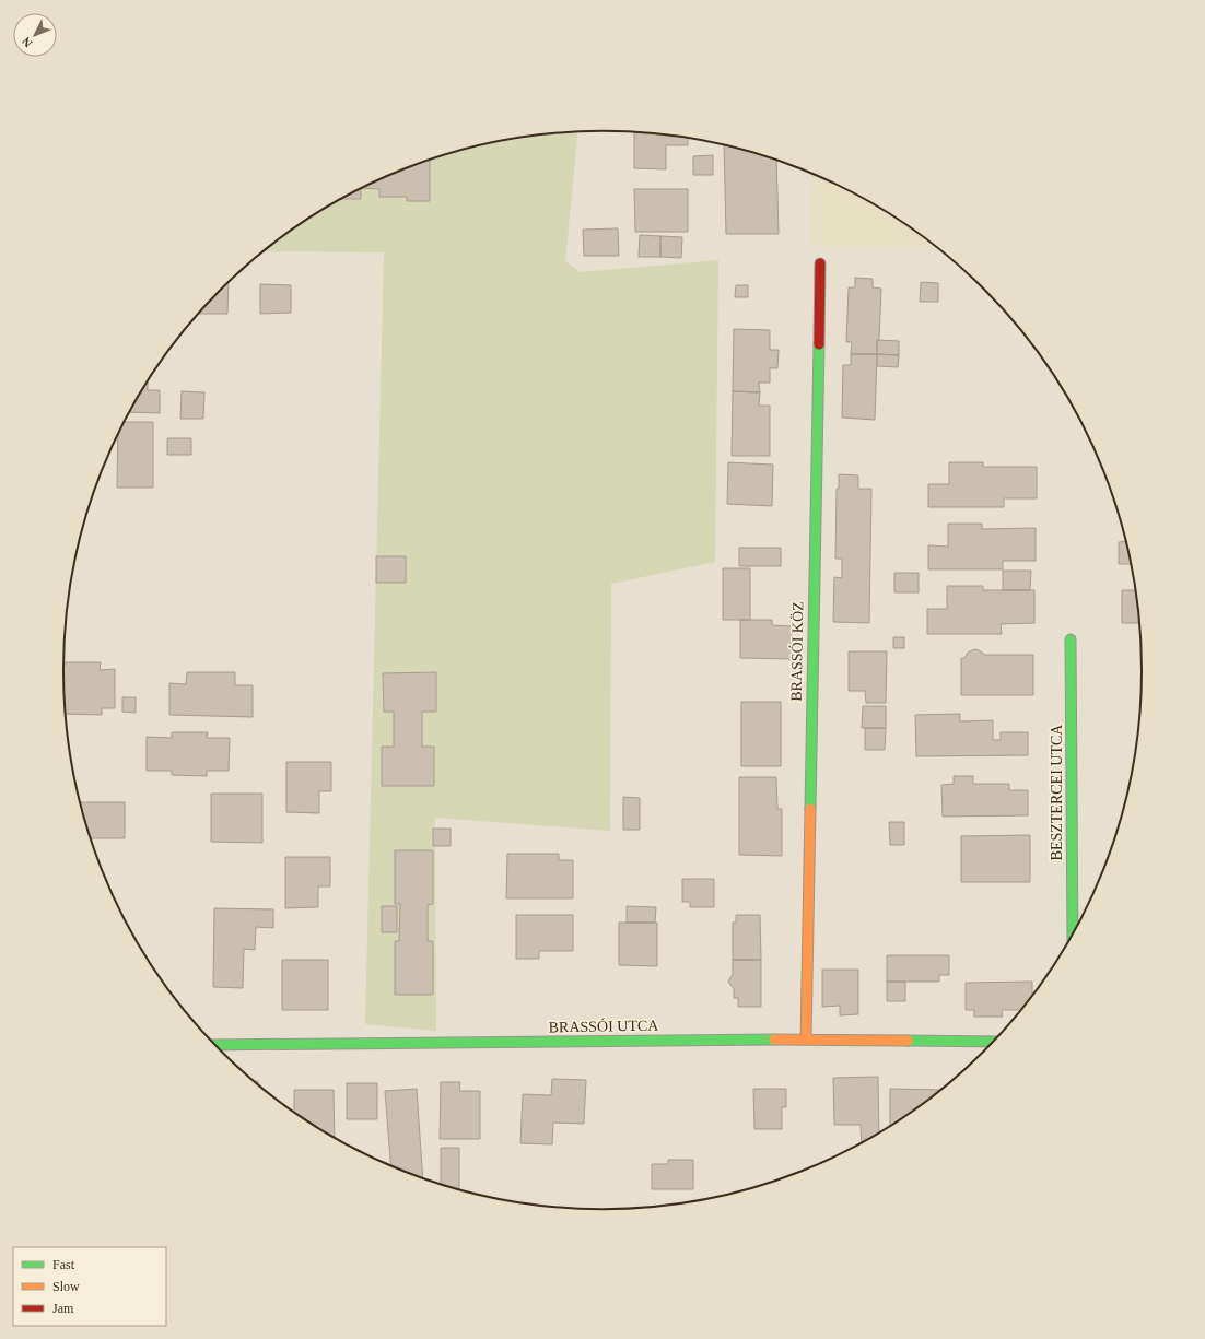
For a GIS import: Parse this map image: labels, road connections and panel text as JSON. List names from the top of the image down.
{
  "streets": {
    "street": ["BRASSÓI KÖZ", "BESZTERCEI UTCA", "BRASSÓI UTCA"]
  },
  "crossings": [
    ["BRASSÓI KÖZ", "BRASSÓI UTCA"]
  ],
  "legend": ["Fast", "Slow", "Jam"],
  "north": "bottom left"
}
